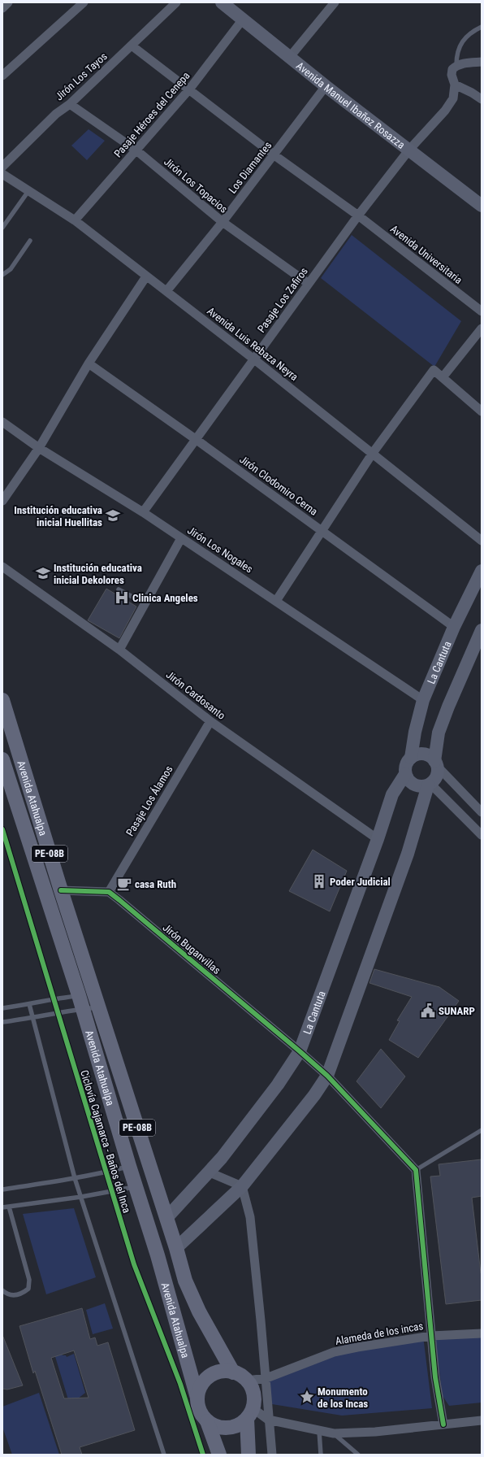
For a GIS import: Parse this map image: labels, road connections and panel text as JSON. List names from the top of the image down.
{
  "streets": {
    "main road": ["Avenida Atahualpa", "PE-08B"],
    "street": [
      "Jirón Los Tayos",
      "Avenida Manuel Ibañez Rosazza",
      "Pasaje Héroes del Cenepa",
      "Los Diamantes",
      "Jirón Los Topacios",
      "Avenida Universitaria",
      "Pasaje Los Zafiros",
      "Avenida Luis Rebaza Neyra",
      "Jirón Clodomiro Cerna",
      "Jirón Los Nogales",
      "La Cantuta",
      "Jirón Cardosanto",
      "Pasaje Los Álamos",
      "Jirón Buganvillas",
      "Alameda de los incas"
    ],
    "cycle path": ["Ciclovía Cajamarca - Baños del Inca"]
  },
  "crossings": [
    ["Jirón Los Tayos", "Jirón Los Topacios"],
    ["Jirón Los Tayos", "Avenida Universitaria"],
    ["Avenida Manuel Ibañez Rosazza", "Pasaje Héroes del Cenepa"],
    ["Avenida Manuel Ibañez Rosazza", "Los Diamantes"],
    ["Avenida Manuel Ibañez Rosazza", "Pasaje Los Zafiros"],
    ["Pasaje Héroes del Cenepa", "Jirón Los Topacios"],
    ["Pasaje Héroes del Cenepa", "Avenida Universitaria"],
    ["Pasaje Héroes del Cenepa", "Avenida Luis Rebaza Neyra"],
    ["Los Diamantes", "Jirón Los Topacios"],
    ["Los Diamantes", "Avenida Universitaria"],
    ["Los Diamantes", "Avenida Luis Rebaza Neyra"],
    ["Jirón Los Topacios", "Pasaje Los Zafiros"],
    ["Avenida Universitaria", "Pasaje Los Zafiros"],
    ["Pasaje Los Zafiros", "Avenida Luis Rebaza Neyra"],
    ["Pasaje Los Zafiros", "Jirón Clodomiro Cerna"],
    ["Pasaje Los Zafiros", "Jirón Los Nogales"],
    ["Jirón Clodomiro Cerna", "La Cantuta"],
    ["Jirón Los Nogales", "La Cantuta"],
    ["La Cantuta", "Jirón Cardosanto"],
    ["La Cantuta", "Avenida Atahualpa"],
    ["La Cantuta", "Jirón Buganvillas"],
    ["Jirón Cardosanto", "Pasaje Los Álamos"],
    ["Avenida Atahualpa", "PE-08B"],
    ["Avenida Atahualpa", "Alameda de los incas"],
    ["Pasaje Los Álamos", "Jirón Buganvillas"],
    ["PE-08B", "Alameda de los incas"]
  ],
  "places": {
    "school or university": ["Institución educativa inicial Huellitas", "Institución educativa inicial Dekolores"],
    "hospital": ["Clinica Angeles"],
    "building": ["Poder Judicial"],
    "cafe": ["casa Ruth"],
    "public building": ["SUNARP"],
    "place": ["Monumento de los Incas"]
  }
}
